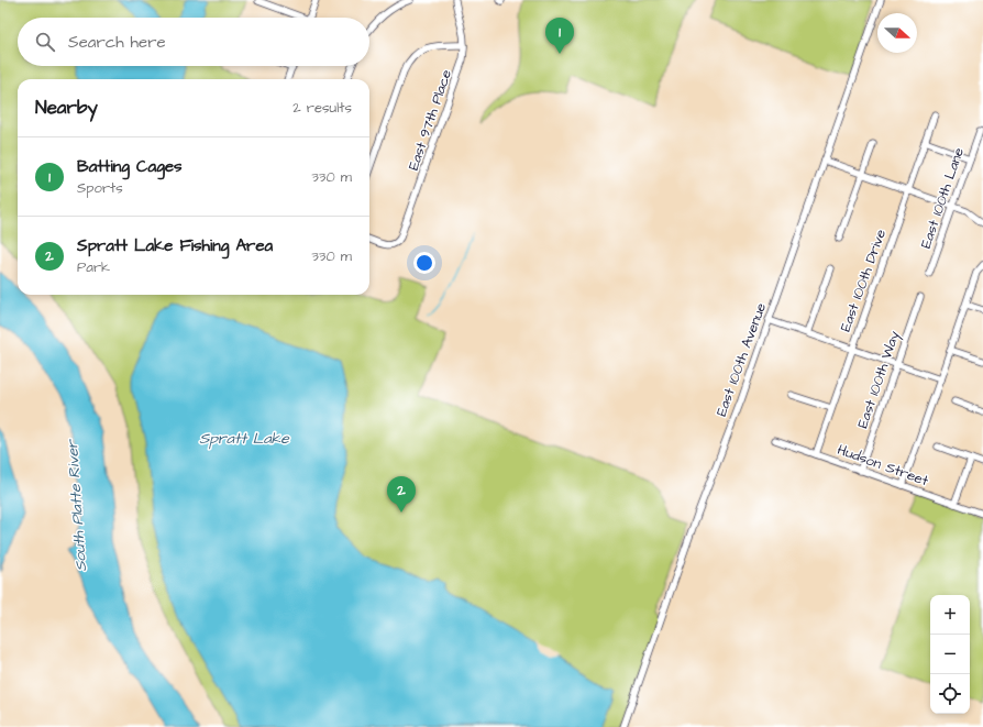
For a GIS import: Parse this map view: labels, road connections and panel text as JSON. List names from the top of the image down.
{
  "streets": {
    "street": [
      "East 97th Place",
      "East 100th Lane",
      "East 100th Drive",
      "East 100th Avenue",
      "East 100th Way",
      "Hudson Street"
    ]
  },
  "crossings": [
    ["East 100th Drive", "Hudson Street"],
    ["East 100th Way", "Hudson Street"]
  ],
  "water": ["Spratt Lake", "South Platte River"],
  "north": "right",
  "page": {
    "pins": ["1", "2"],
    "search": "Search here",
    "heading": ["Nearby", "2 results"],
    "list": [
      {
        "mark": "1",
        "name": "Batting Cages",
        "note": "Sports",
        "value": "330 m"
      },
      {
        "mark": "2",
        "name": "Spratt Lake Fishing Area",
        "note": "Park",
        "value": "330 m"
      }
    ],
    "map_buttons": ["+", "−"]
  }
}
